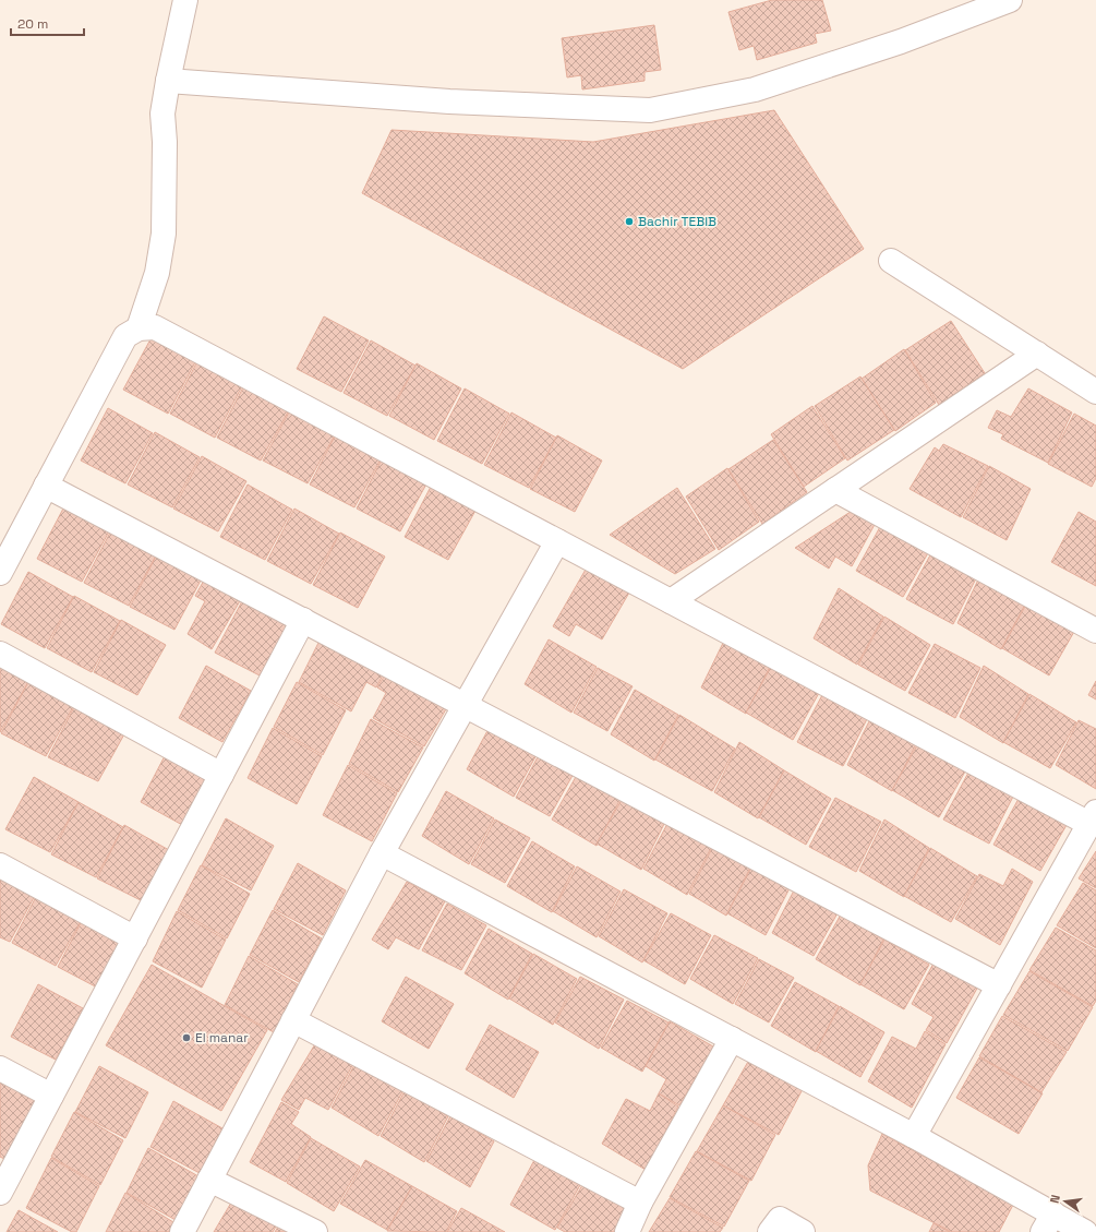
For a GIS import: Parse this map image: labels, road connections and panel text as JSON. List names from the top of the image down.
{
  "places": ["Bachir TEBIB", "El manar"],
  "scale_bar": "20 m",
  "north": "left"
}
